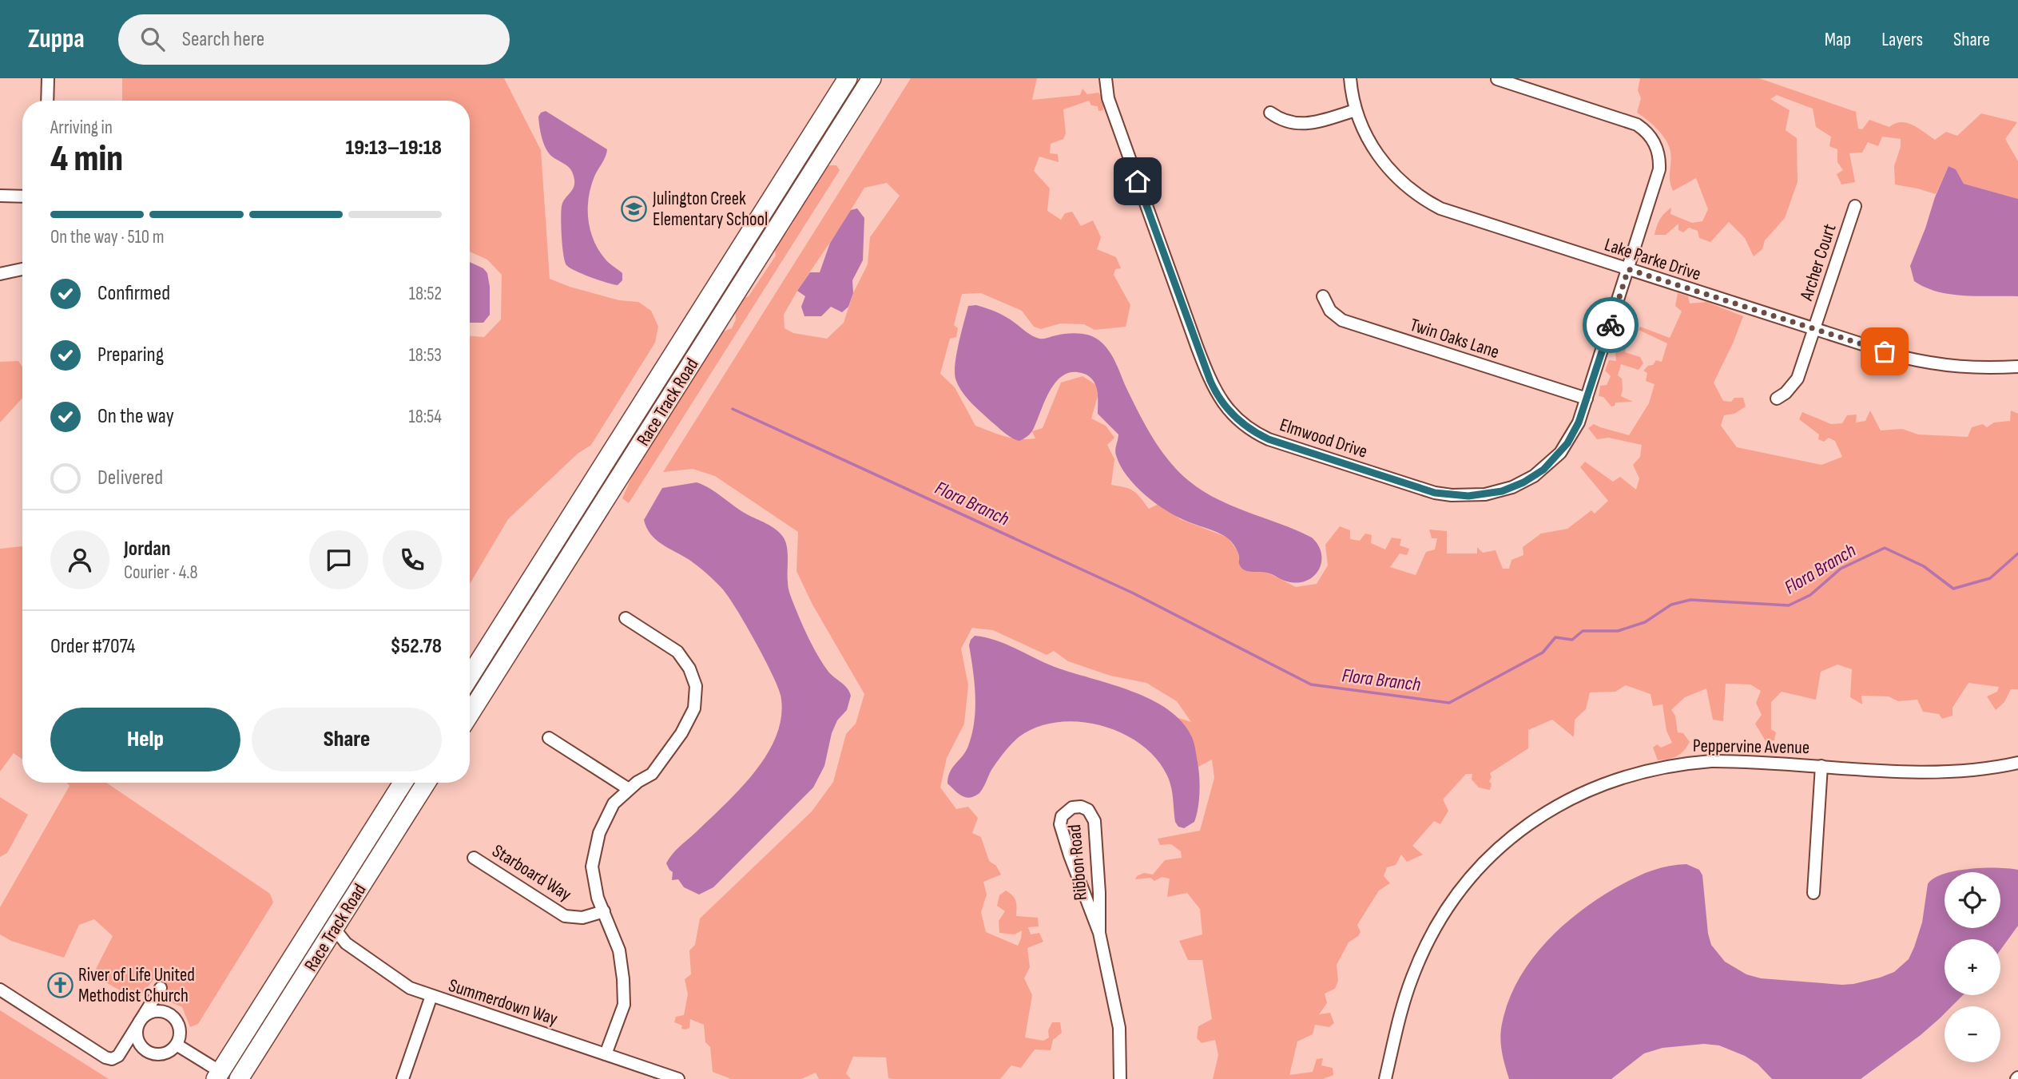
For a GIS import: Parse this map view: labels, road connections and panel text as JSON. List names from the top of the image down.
{
  "streets": {
    "main road": ["Race Track Road"],
    "street": [
      "Lake Parke Drive",
      "Archer Court",
      "Twin Oaks Lane",
      "Elmwood Drive",
      "Peppervine Avenue",
      "Ribbon Road",
      "Starboard Way",
      "Summerdown Way"
    ]
  },
  "crossings": [
    ["Lake Parke Drive", "Archer Court"],
    ["Lake Parke Drive", "Elmwood Drive"],
    ["Twin Oaks Lane", "Elmwood Drive"],
    ["Race Track Road", "Summerdown Way"]
  ],
  "water": ["Flora Branch"],
  "places": {
    "school or university": ["Julington Creek Elementary School"],
    "church": ["River of Life United Methodist Church"]
  },
  "page": {
    "header": "Zuppa",
    "search": "Search here",
    "nav": ["Map", "Layers", "Share"],
    "heading": ["4 min", "Arriving in", "19:13–19:18"],
    "panel": [
      "Jordan",
      "Courier · 4.8",
      "Order #7074",
      "$52.78"
    ],
    "bar": "On the way · 510 m",
    "list": [
      ["Confirmed", "18:52"],
      ["Preparing", "18:53"],
      ["On the way", "18:54"],
      "Delivered"
    ],
    "buttons": ["Help", "Share"],
    "map_buttons": ["+", "−"]
  }
}
